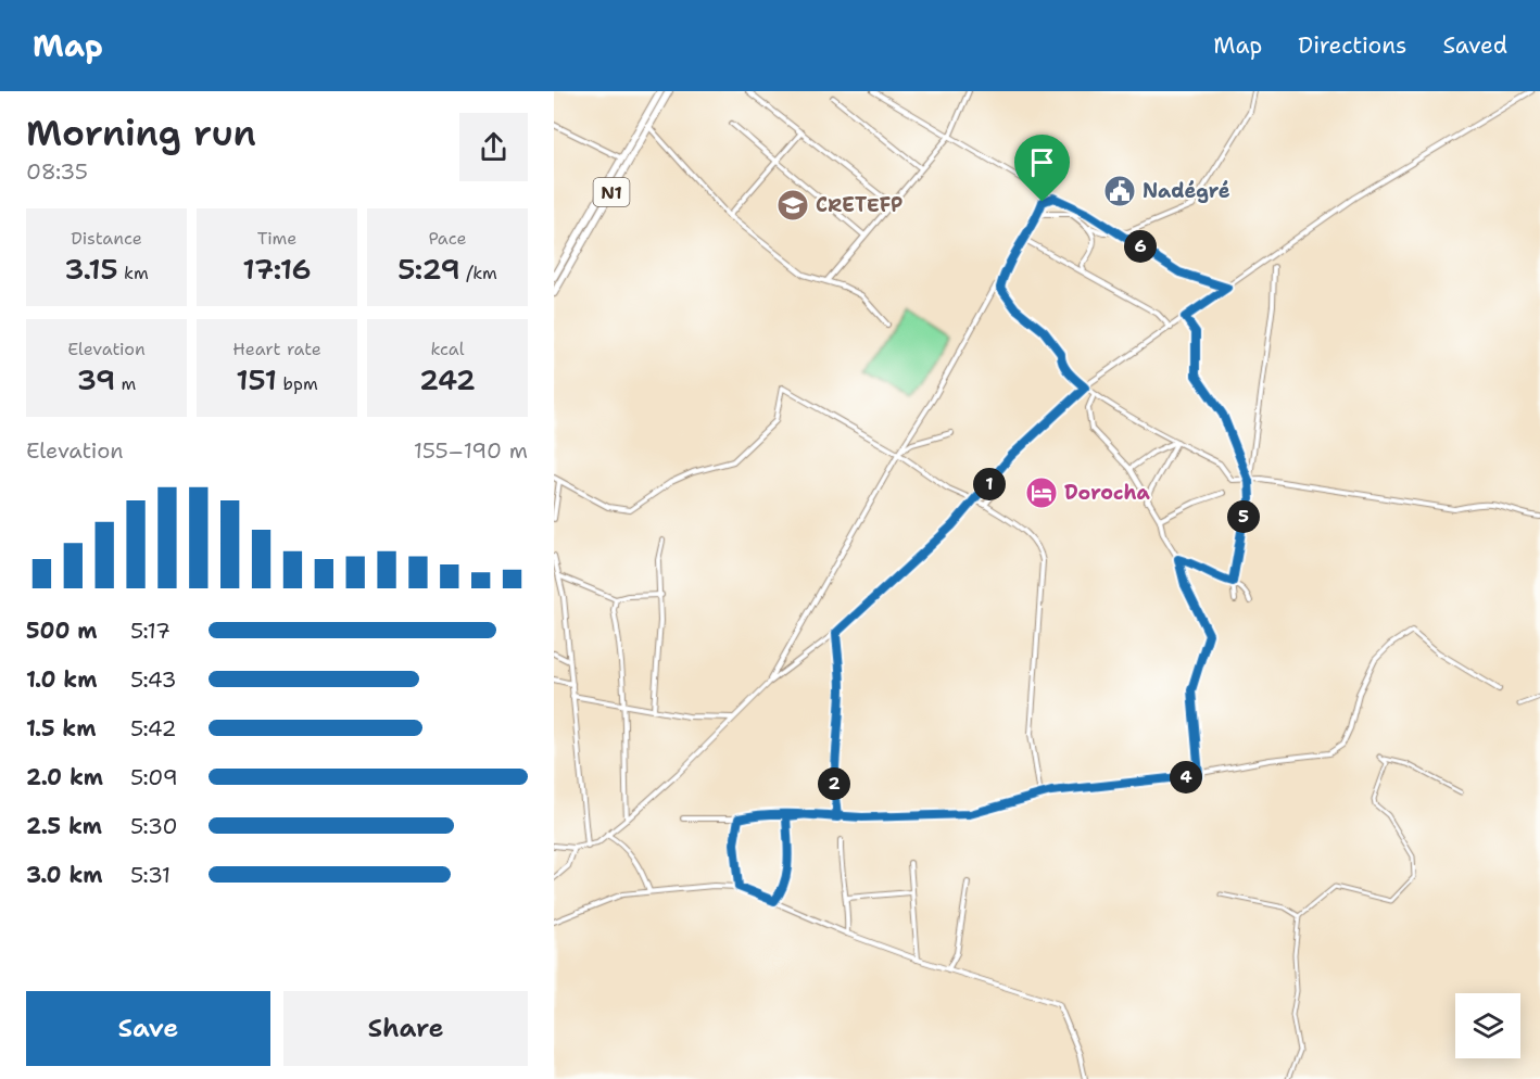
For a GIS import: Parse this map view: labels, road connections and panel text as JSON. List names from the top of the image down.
{
  "streets": {
    "highway": ["N1"]
  },
  "places": {
    "public building": ["Nadégré"],
    "school or university": ["CRETEFP"],
    "hotel": ["Dorocha"]
  },
  "page": {
    "header": "Map",
    "nav": ["Map", "Directions", "Saved"],
    "heading": ["Morning run", "08:35"],
    "stats": [
      ["Distance", "3.15 km"],
      ["Time", "17:16"],
      ["Pace", "5:29 /km"],
      ["Elevation", "39 m"],
      ["Heart rate", "151 bpm"],
      ["kcal", "242"]
    ],
    "pins": [
      "6",
      "1",
      "5",
      "4",
      "2"
    ],
    "chart": ["Elevation", "155–190 m"],
    "list": [
      {
        "name": "500 m",
        "note": "5:17"
      },
      {
        "name": "1.0 km",
        "note": "5:43"
      },
      {
        "name": "1.5 km",
        "note": "5:42"
      },
      {
        "name": "2.0 km",
        "note": "5:09"
      },
      {
        "name": "2.5 km",
        "note": "5:30"
      },
      {
        "name": "3.0 km",
        "note": "5:31"
      }
    ],
    "buttons": ["Save", "Share"]
  }
}
